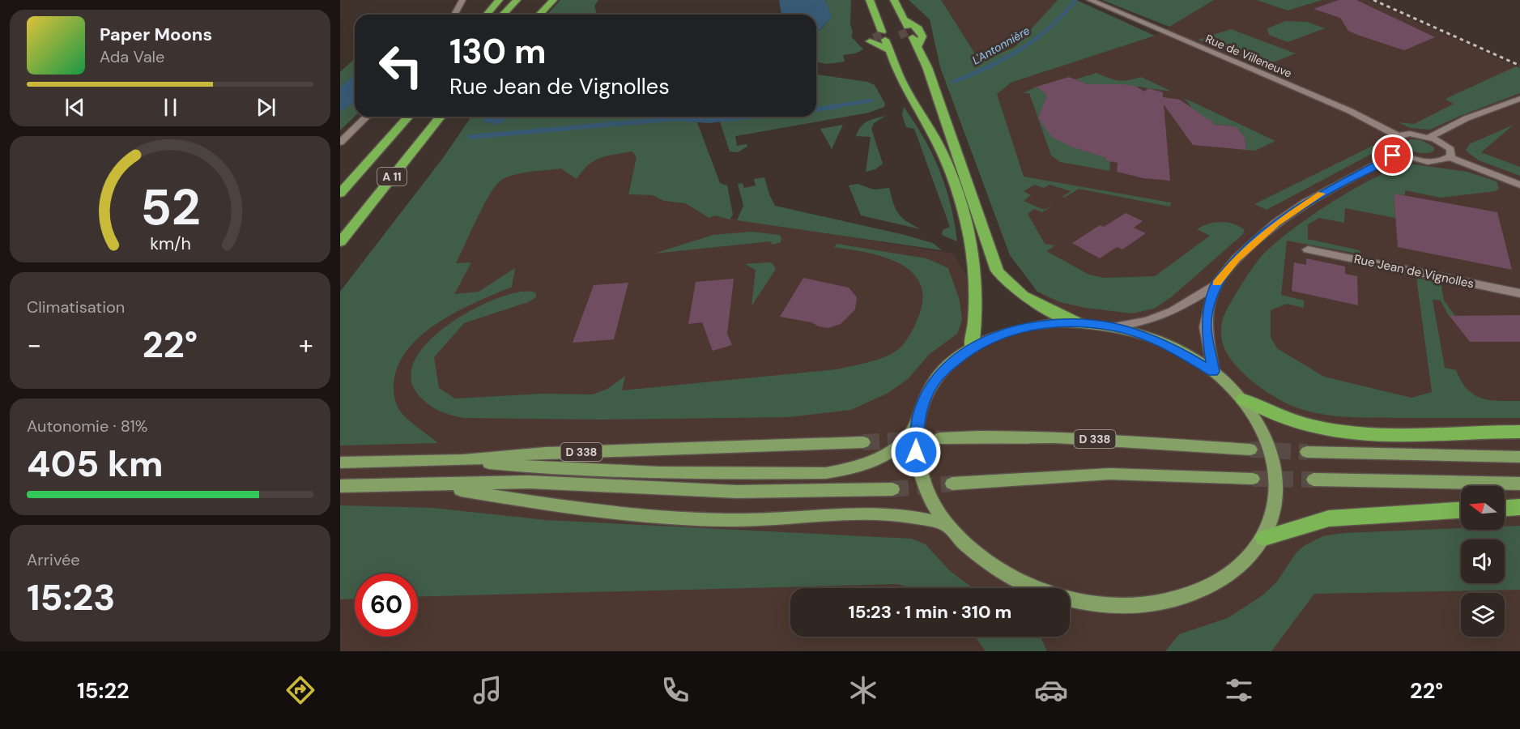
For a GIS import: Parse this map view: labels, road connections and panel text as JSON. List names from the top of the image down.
{
  "streets": {
    "highway": ["A 11"],
    "main road": ["D 338"],
    "street": ["Rue de Villeneuve", "Rue Jean de Vignolles"]
  },
  "water": ["L'Antonnière"],
  "north": "left",
  "page": {
    "turn": ["130 m", "Rue Jean de Vignolles"],
    "song": ["Paper Moons", "Ada Vale"],
    "tile": [
      "Climatisation",
      ["Autonomie · 81%", "405 km"],
      ["Arrivée", "15:23"]
    ],
    "heat": ["−", "22°", "+"],
    "limit": "60",
    "trip": "15:23 · 1 min · 310 m",
    "tabs": ["15:22", "22°"],
    "gauge": ["52", "km/h"]
  }
}
